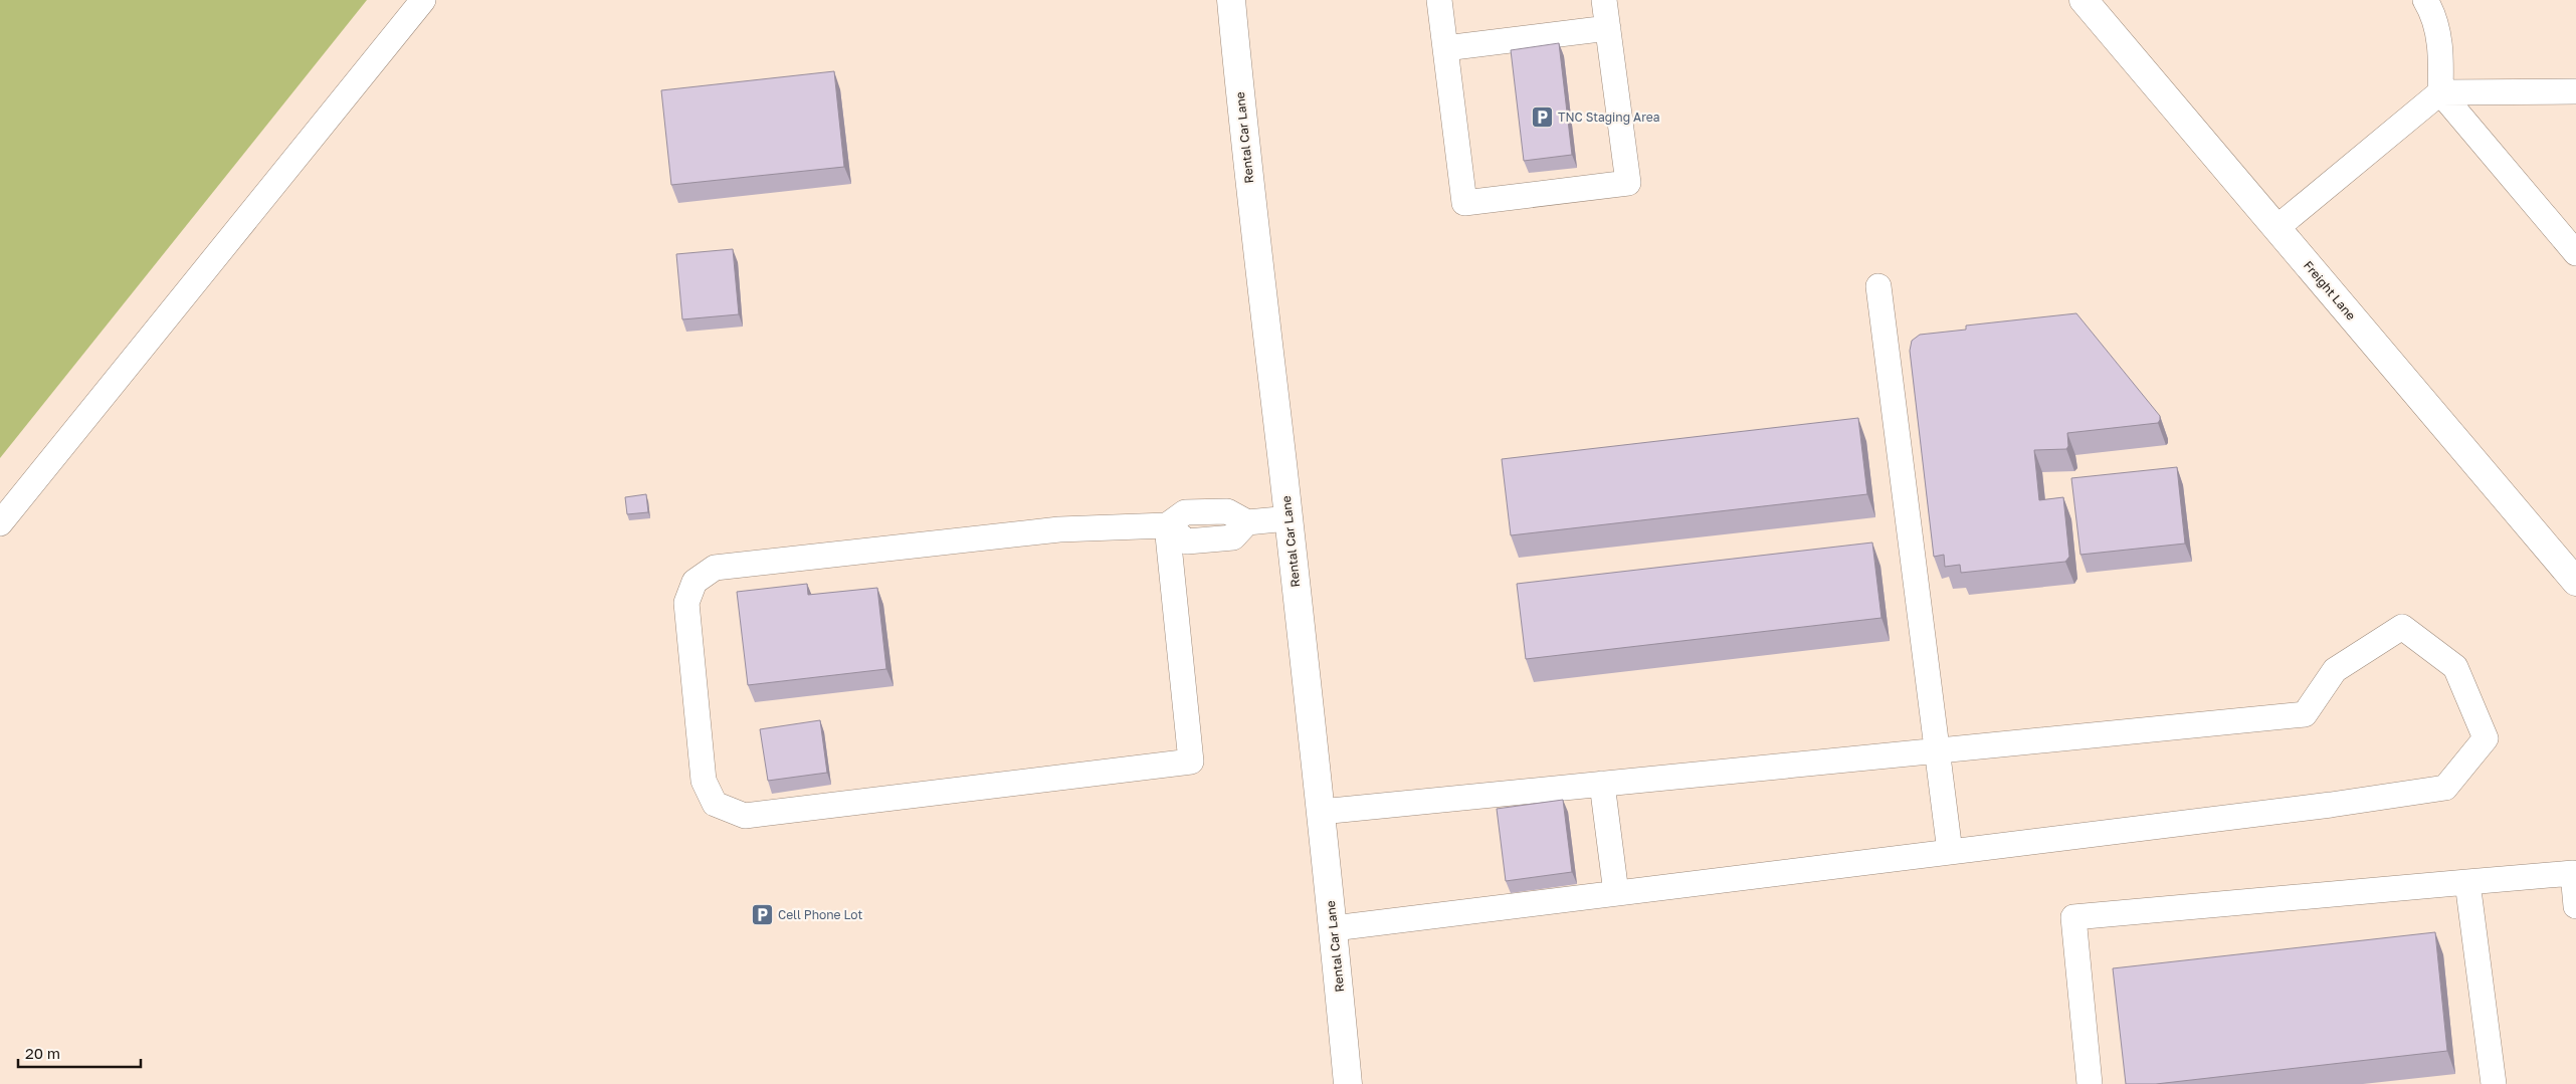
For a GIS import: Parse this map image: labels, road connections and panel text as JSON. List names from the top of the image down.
{
  "streets": {
    "street": ["Rental Car Lane", "Freight Lane"]
  },
  "places": {
    "parking": ["TNC Staging Area", "Cell Phone Lot"]
  },
  "scale_bar": "20 m"
}
